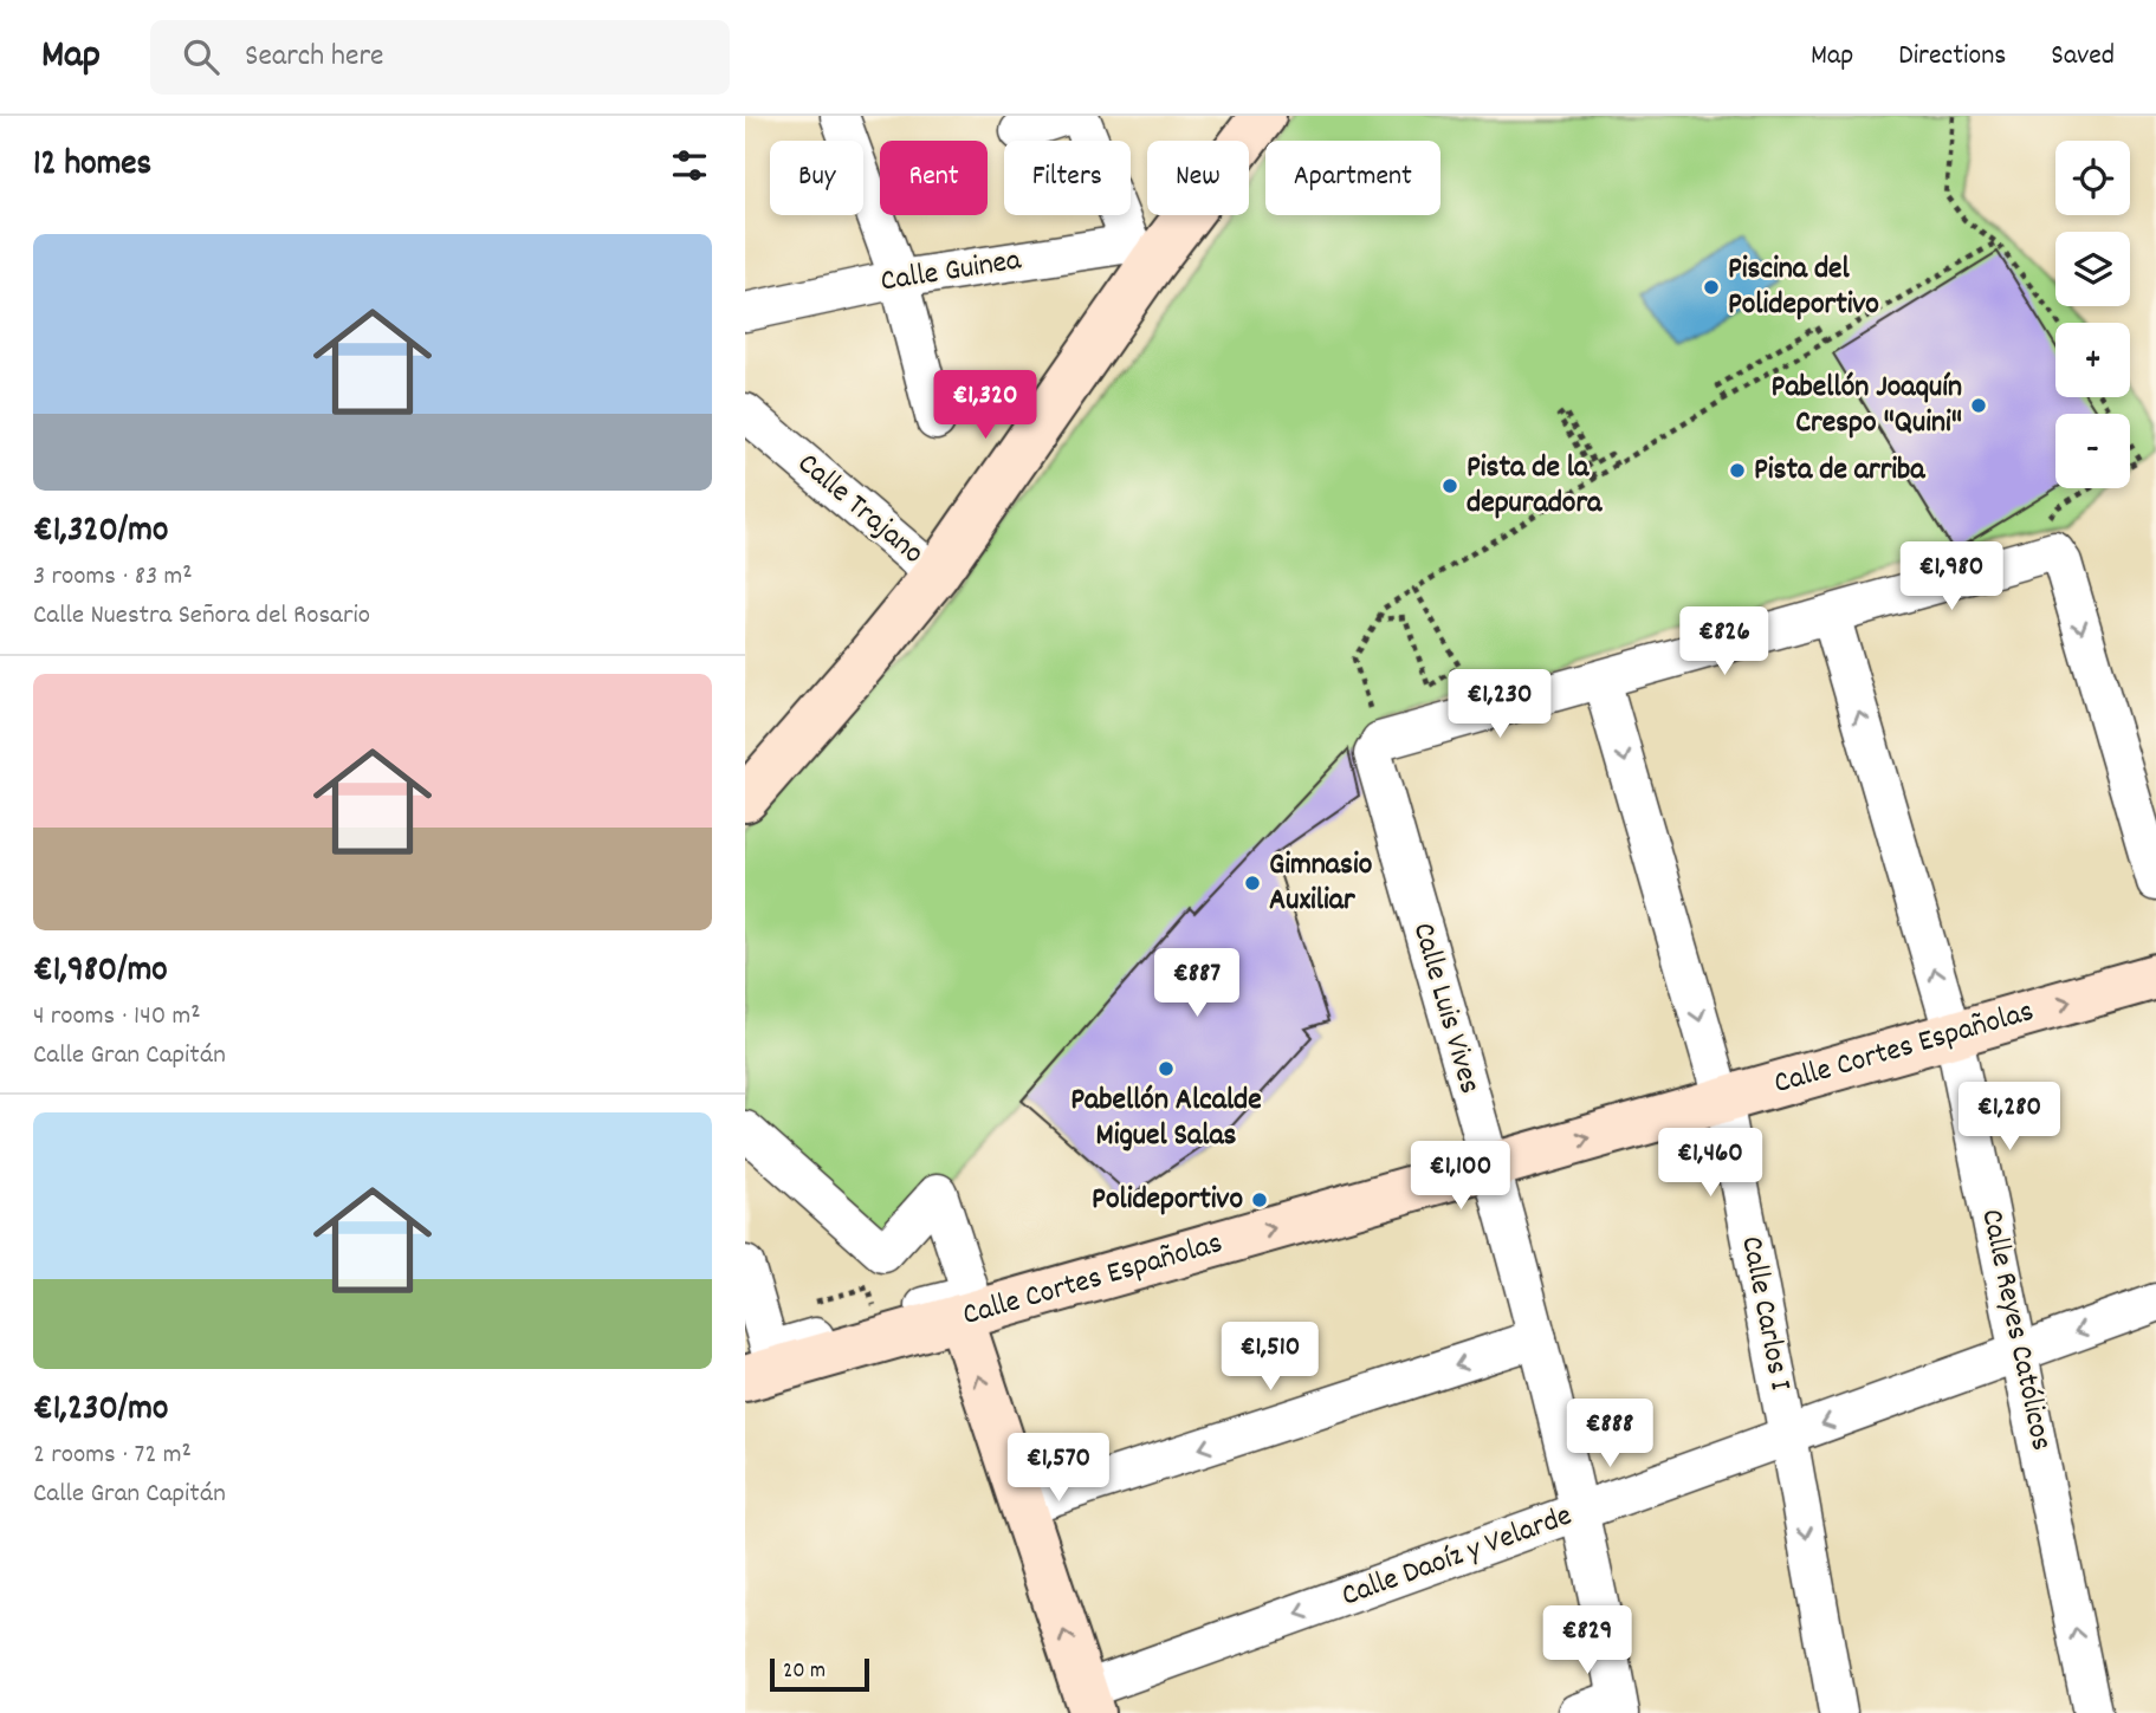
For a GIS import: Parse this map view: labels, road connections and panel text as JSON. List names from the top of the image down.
{
  "streets": {
    "street": [
      "Calle Guinea",
      "Calle Trajano",
      "Calle Luis Vives",
      "Calle Cortes Españolas",
      "Calle Carlos I",
      "Calle Reyes Católicos",
      "Calle Daoíz y Velarde"
    ]
  },
  "crossings": [
    ["Calle Luis Vives", "Calle Cortes Españolas"],
    ["Calle Luis Vives", "Calle Daoíz y Velarde"],
    ["Calle Cortes Españolas", "Calle Carlos I"],
    ["Calle Cortes Españolas", "Calle Reyes Católicos"],
    ["Calle Carlos I", "Calle Daoíz y Velarde"],
    ["Calle Reyes Católicos", "Calle Daoíz y Velarde"]
  ],
  "one_way": ["Calle Carlos I"],
  "places": [
    "Piscina del Polideportivo",
    "Pabellón Joaquín Crespo \"Quini\"",
    "Pista de arriba",
    "Pista de la depuradora",
    "Gimnasio Auxiliar",
    "Pabellón Alcalde Miguel Salas",
    "Polideportivo"
  ],
  "scale_bar": "20 m",
  "page": {
    "header": "Map",
    "search": "Search here",
    "nav": ["Map", "Directions", "Saved"],
    "heading": "12 homes",
    "map_buttons": ["+", "−"],
    "chip": [
      "Buy",
      "Rent",
      "Filters",
      "New",
      "Apartment"
    ],
    "list": [
      {
        "name": "€1,320/mo",
        "note": "3 rooms · 83 m² · Calle Nuestra Señora del Rosario"
      },
      {
        "name": "€1,980/mo",
        "note": "4 rooms · 140 m² · Calle Gran Capitán"
      },
      {
        "name": "€1,230/mo",
        "note": "2 rooms · 72 m² · Calle Gran Capitán"
      }
    ],
    "price": [
      "€1,320",
      "€1,980",
      "€826",
      "€1,230",
      "€887",
      "€1,280",
      "€1,460",
      "€1,100",
      "€1,510",
      "€888",
      "€1,570",
      "€829"
    ],
    "scale": "20 m"
  }
}
